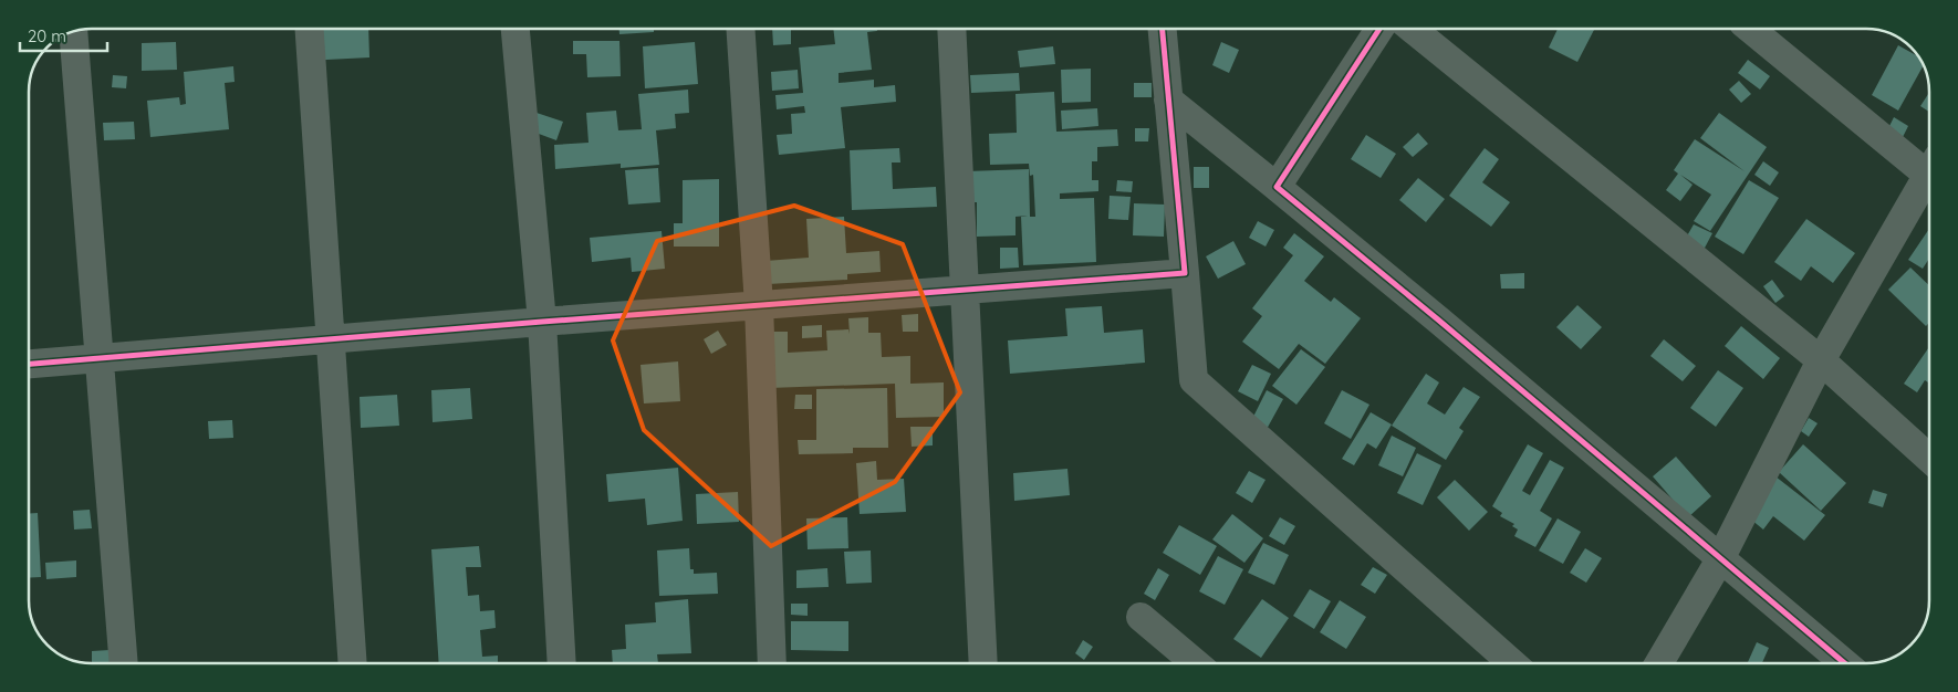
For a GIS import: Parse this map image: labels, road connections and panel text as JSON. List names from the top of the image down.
{
  "scale_bar": "20 m"
}
